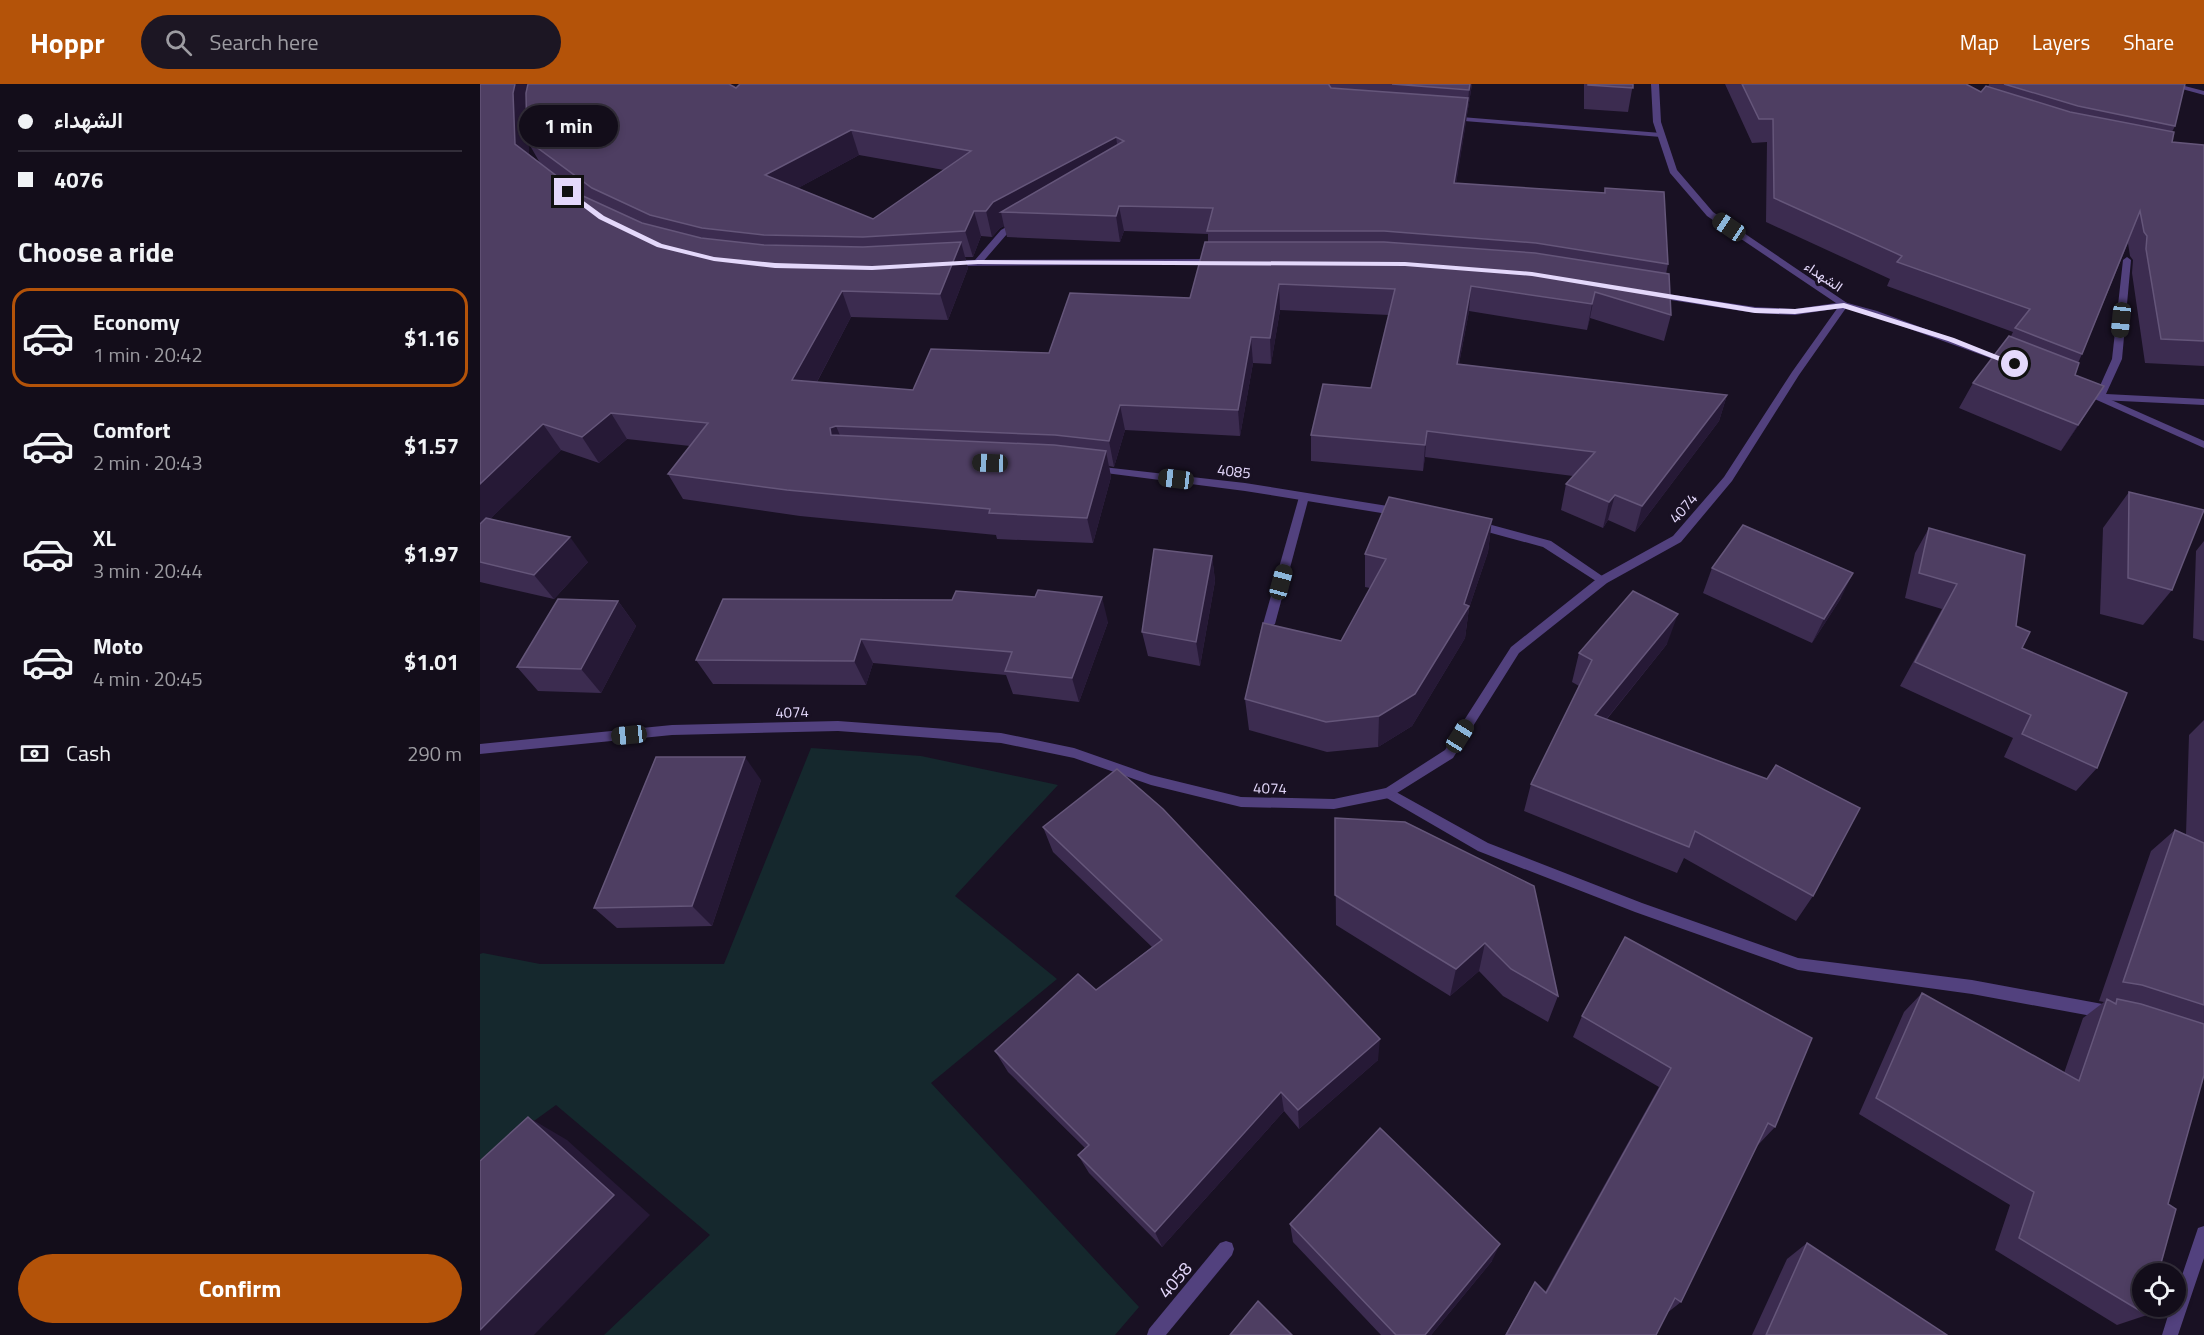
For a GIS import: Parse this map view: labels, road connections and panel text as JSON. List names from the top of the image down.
{
  "streets": {
    "street": [
      "الشهداء",
      "4085",
      "4074",
      "4058"
    ]
  },
  "crossings": [
    ["الشهداء", "4074"]
  ],
  "page": {
    "header": "Hoppr",
    "search": "Search here",
    "nav": ["Map", "Layers", "Share"],
    "banner": ["الشهداء", "4076"],
    "bubble": "1 min",
    "heading": "Choose a ride",
    "list": [
      {
        "name": "Economy",
        "note": "1 min · 20:42",
        "value": "$1.16"
      },
      {
        "name": "Comfort",
        "note": "2 min · 20:43",
        "value": "$1.57"
      },
      {
        "name": "XL",
        "note": "3 min · 20:44",
        "value": "$1.97"
      },
      {
        "name": "Moto",
        "note": "4 min · 20:45",
        "value": "$1.01"
      }
    ],
    "pay": ["Cash", "290 m"],
    "buttons": "Confirm"
  }
}
